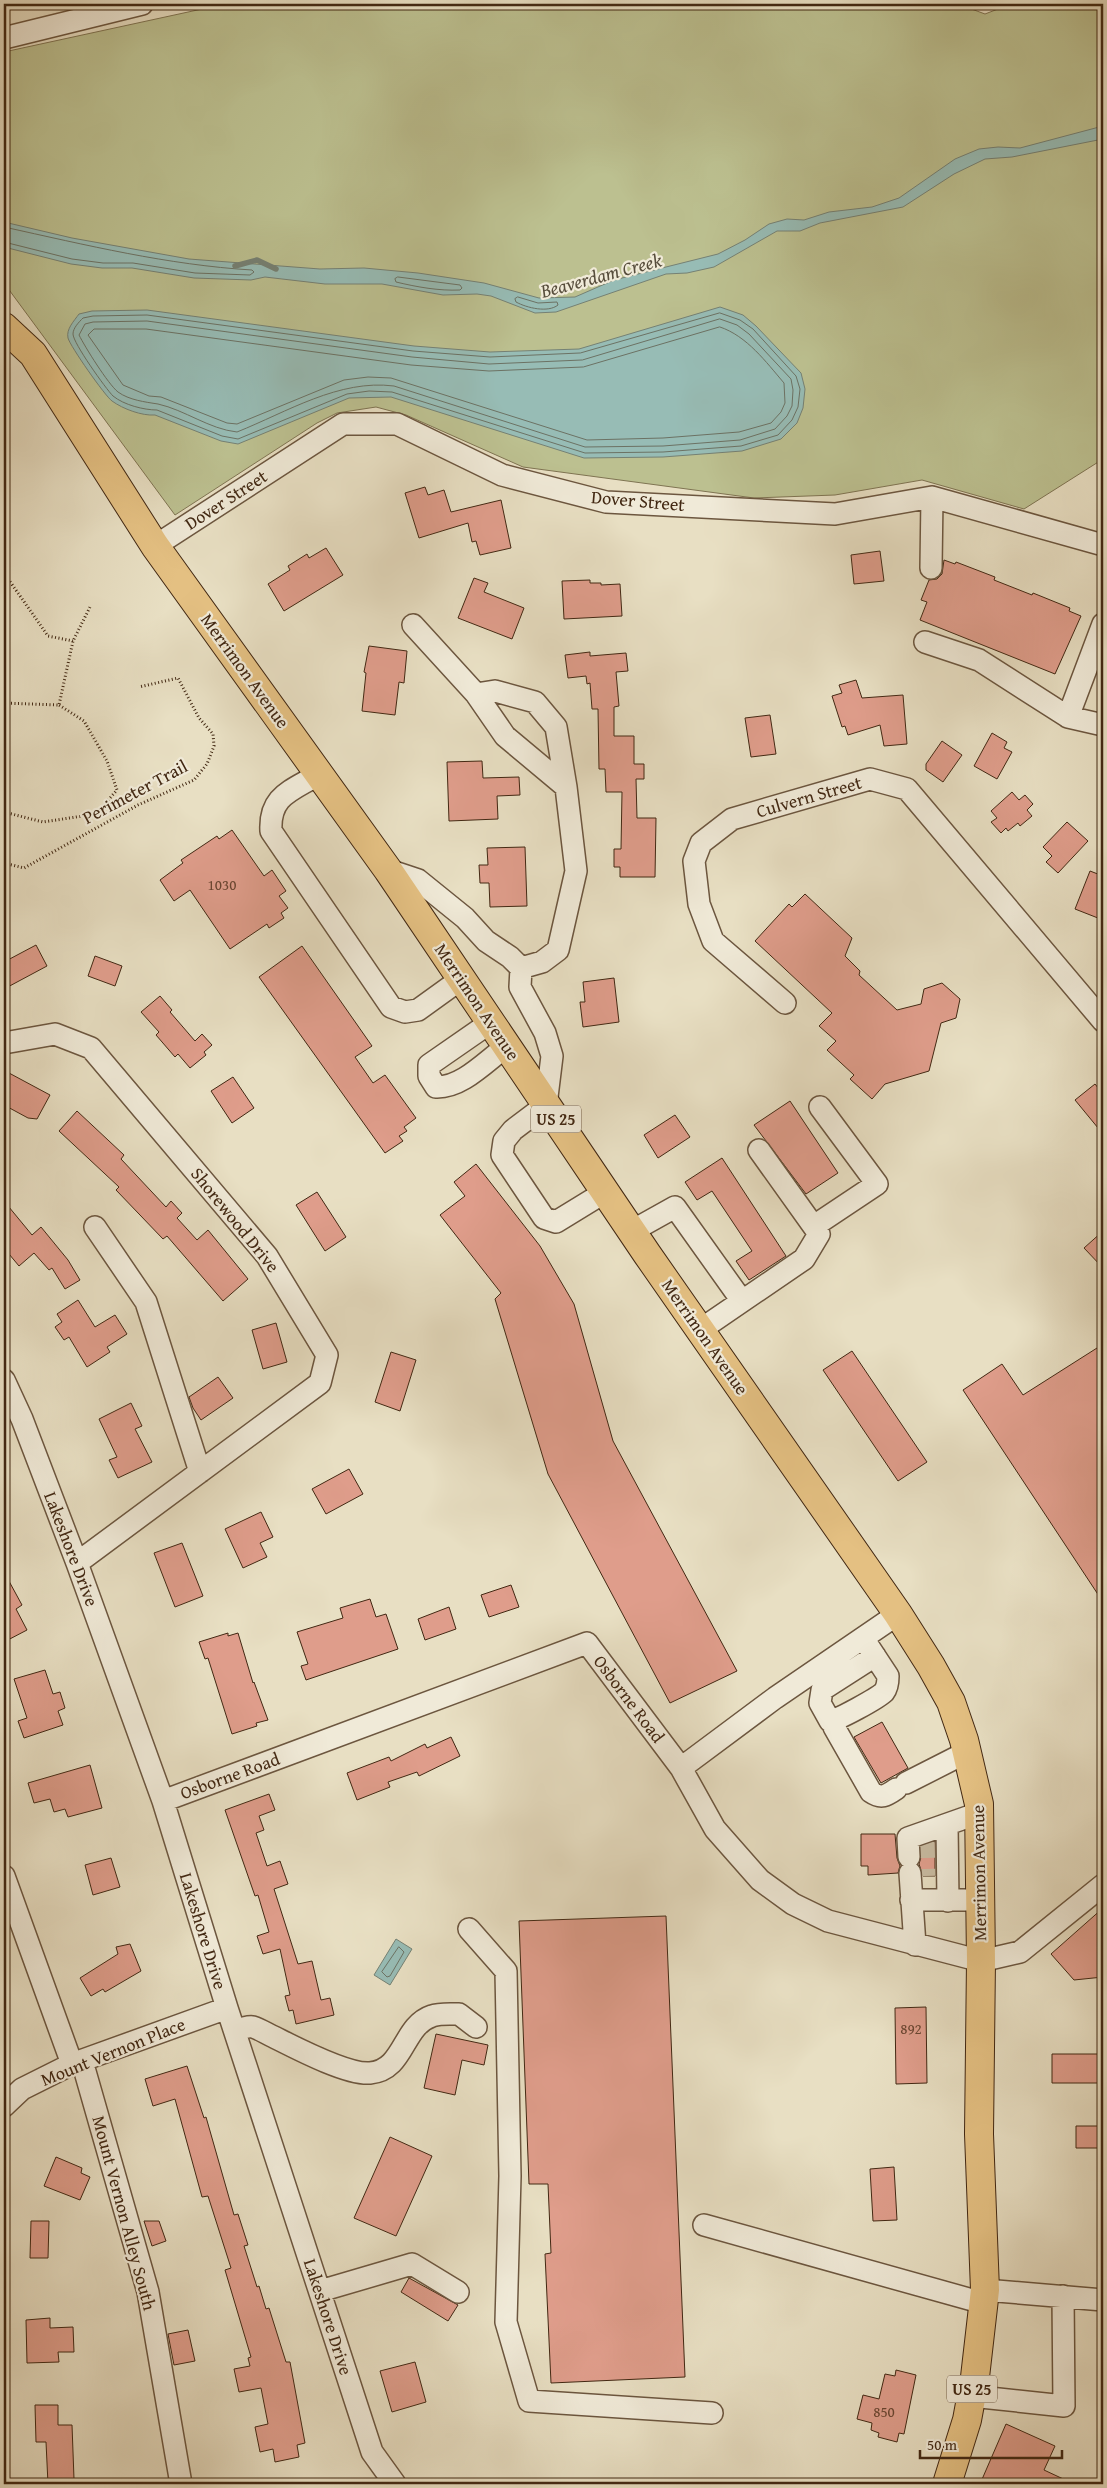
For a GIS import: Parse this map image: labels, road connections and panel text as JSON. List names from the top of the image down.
{
  "streets": {
    "main road": ["Merrimon Avenue", "US 25"],
    "street": [
      "Dover Street",
      "Culvern Street",
      "Shorewood Drive",
      "Lakeshore Drive",
      "Osborne Road",
      "Mount Vernon Place",
      "Mount Vernon Alley South"
    ],
    "path": ["Perimeter Trail"]
  },
  "crossings": [
    ["Dover Street", "Merrimon Avenue"],
    ["Merrimon Avenue", "Osborne Road"],
    ["Shorewood Drive", "Lakeshore Drive"],
    ["Lakeshore Drive", "Osborne Road"],
    ["Lakeshore Drive", "Mount Vernon Place"],
    ["Mount Vernon Place", "Mount Vernon Alley South"]
  ],
  "water": ["Beaverdam Creek"],
  "house_numbers": ["1030", "892", "850"],
  "scale_bar": "50 m"
}
